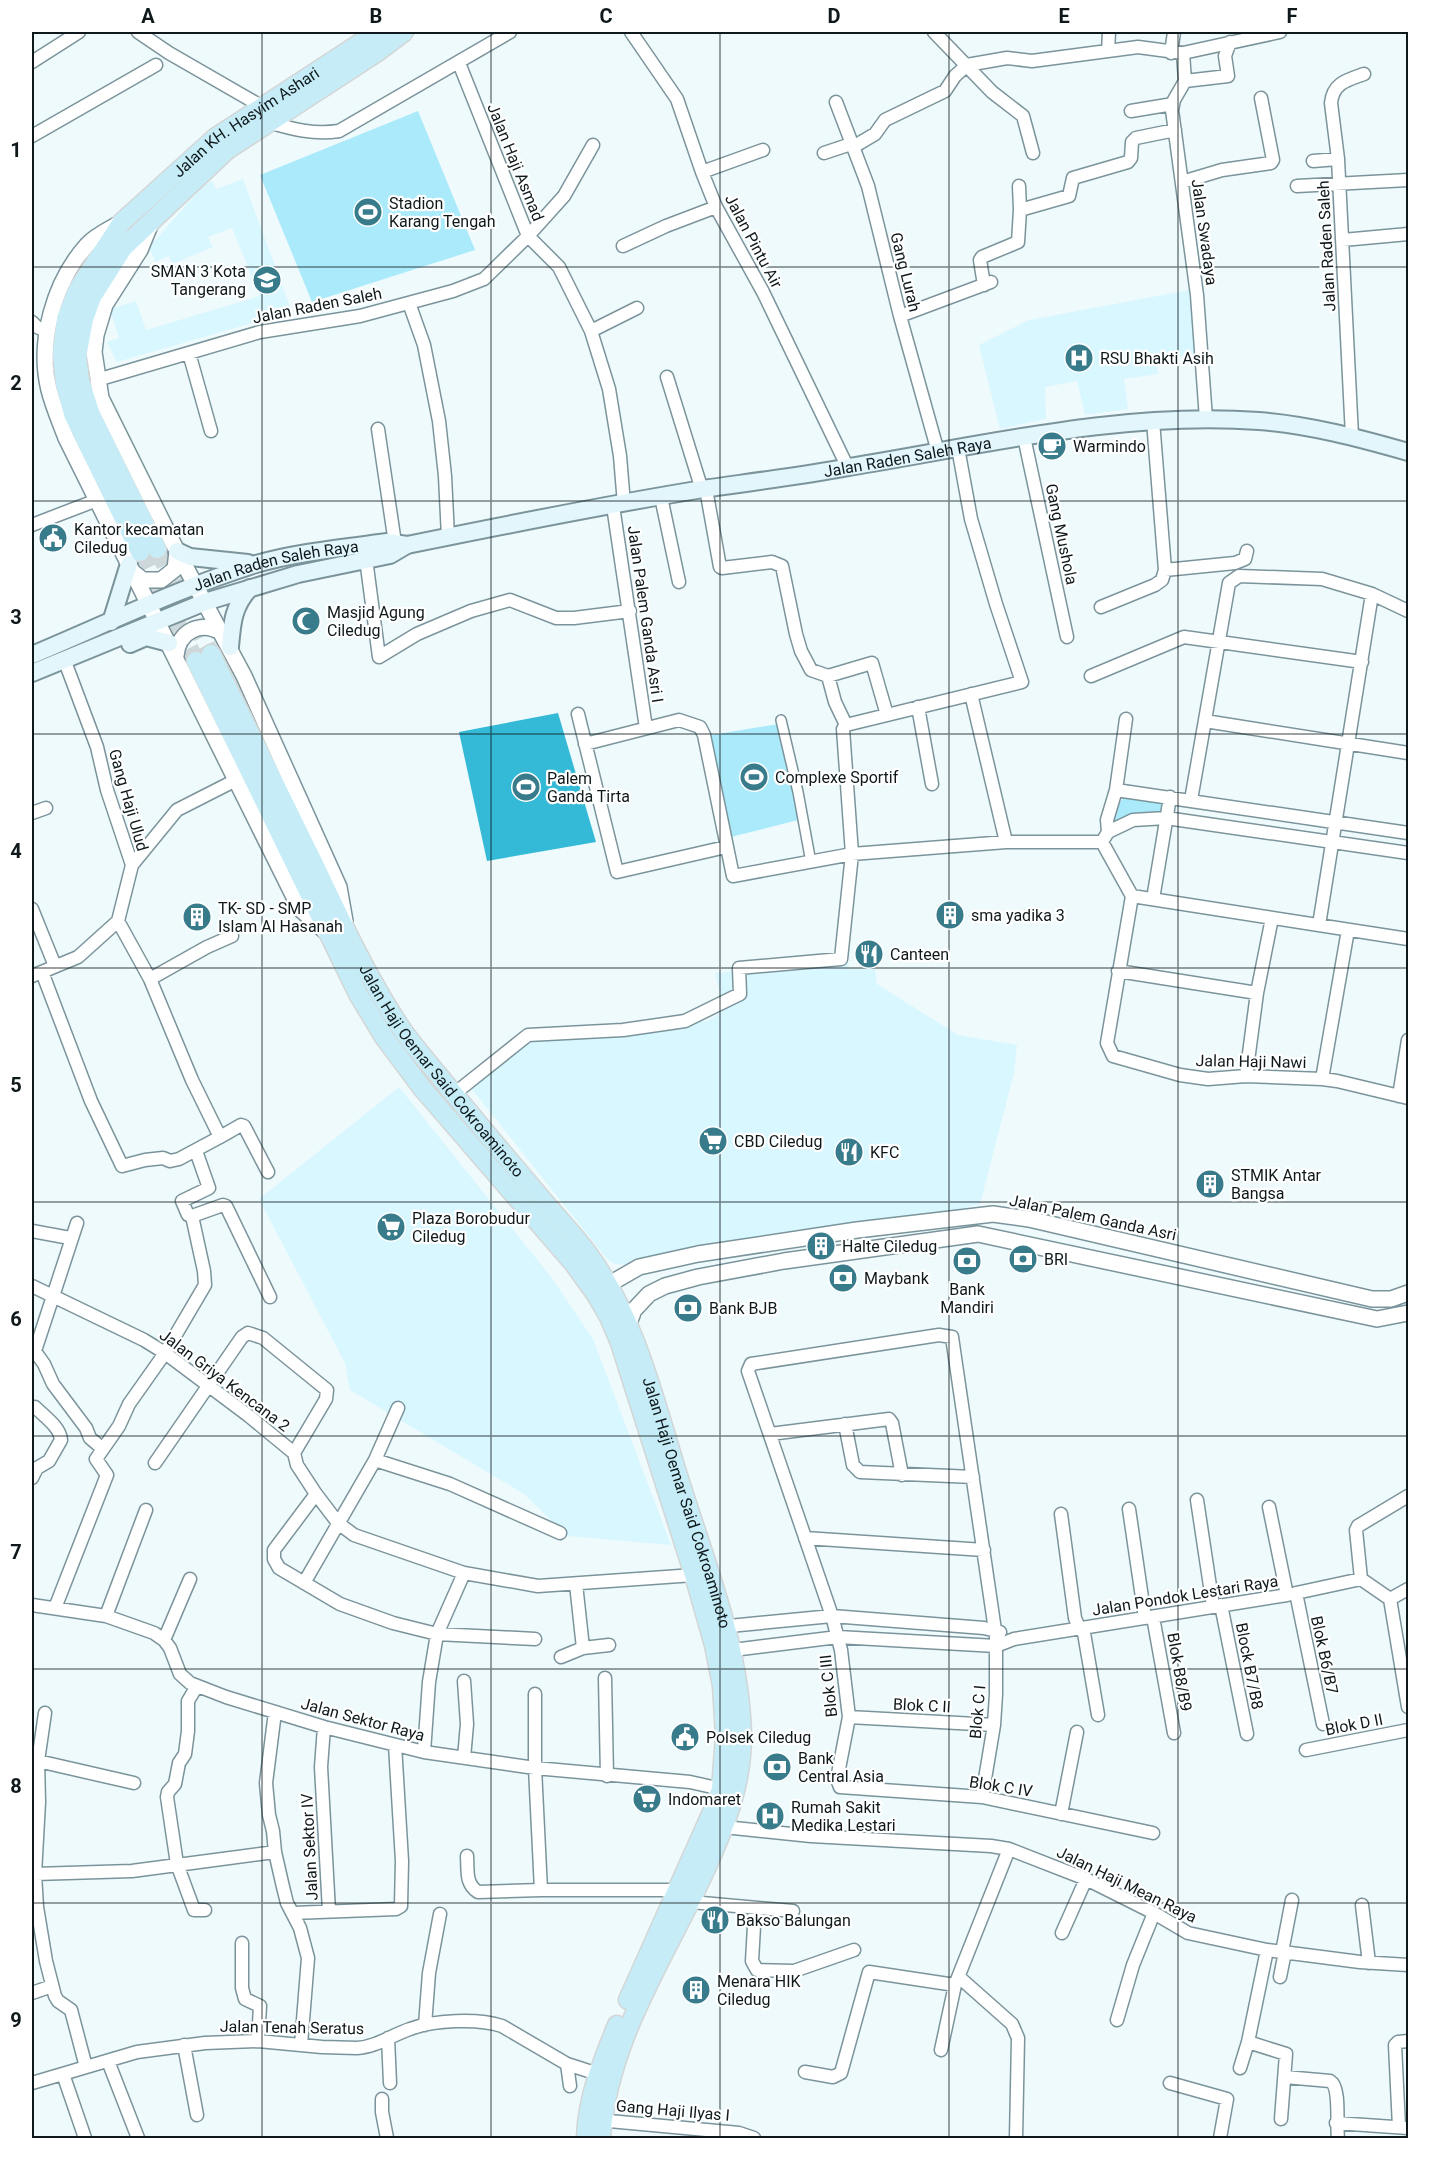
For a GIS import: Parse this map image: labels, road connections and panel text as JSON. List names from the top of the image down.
{
  "streets": {
    "main road": ["Jalan KH. Hasyim Ashari", "Jalan Raden Saleh Raya", "Jalan Haji Oemar Said Cokroaminoto"],
    "street": [
      "Jalan Haji Asmad",
      "Jalan Swadaya",
      "Jalan Pintu Air",
      "Jalan Raden Saleh",
      "Gang Lurah",
      "Gang Mushola",
      "Jalan Palem Ganda Asri I",
      "Gang Haji Ulud",
      "Jalan Haji Nawi",
      "Jalan Palem Ganda Asri",
      "Jalan Griya Kencana 2",
      "Jalan Pondok Lestari Raya",
      "Blok B6/B7",
      "Block B7/B8",
      "Blok B8/B9",
      "Blok C III",
      "Blok C II",
      "Blok C I",
      "Jalan Sektor Raya",
      "Blok D II",
      "Blok C IV",
      "Jalan Sektor IV",
      "Jalan Haji Mean Raya",
      "Jalan Tenah Seratus",
      "Gang Haji Ilyas I"
    ]
  },
  "crossings": [
    ["Jalan KH. Hasyim Ashari", "Jalan Raden Saleh"],
    ["Jalan KH. Hasyim Ashari", "Jalan Raden Saleh Raya"],
    ["Jalan KH. Hasyim Ashari", "Jalan Haji Oemar Said Cokroaminoto"],
    ["Jalan Haji Asmad", "Jalan Raden Saleh"],
    ["Jalan Haji Asmad", "Jalan Raden Saleh Raya"],
    ["Jalan Haji Asmad", "Jalan Palem Ganda Asri I"],
    ["Jalan Swadaya", "Jalan Raden Saleh Raya"],
    ["Jalan Pintu Air", "Jalan Raden Saleh Raya"],
    ["Jalan Raden Saleh", "Jalan Raden Saleh Raya"],
    ["Gang Lurah", "Jalan Raden Saleh Raya"],
    ["Jalan Raden Saleh Raya", "Gang Mushola"],
    ["Jalan Raden Saleh Raya", "Jalan Palem Ganda Asri I"],
    ["Jalan Raden Saleh Raya", "Gang Haji Ulud"],
    ["Jalan Raden Saleh Raya", "Jalan Haji Oemar Said Cokroaminoto"],
    ["Jalan Haji Oemar Said Cokroaminoto", "Jalan Palem Ganda Asri"],
    ["Jalan Haji Oemar Said Cokroaminoto", "Jalan Griya Kencana 2"],
    ["Jalan Haji Oemar Said Cokroaminoto", "Jalan Pondok Lestari Raya"],
    ["Jalan Haji Oemar Said Cokroaminoto", "Jalan Sektor Raya"],
    ["Jalan Haji Oemar Said Cokroaminoto", "Jalan Haji Mean Raya"],
    ["Jalan Haji Oemar Said Cokroaminoto", "Jalan Tenah Seratus"],
    ["Jalan Haji Oemar Said Cokroaminoto", "Gang Haji Ilyas I"],
    ["Jalan Pondok Lestari Raya", "Blok B6/B7"],
    ["Jalan Pondok Lestari Raya", "Block B7/B8"],
    ["Jalan Pondok Lestari Raya", "Blok B8/B9"],
    ["Jalan Pondok Lestari Raya", "Blok C III"],
    ["Jalan Pondok Lestari Raya", "Blok C I"],
    ["Blok C III", "Blok C II"],
    ["Blok C III", "Blok C I"],
    ["Blok C III", "Blok C IV"],
    ["Blok C II", "Blok C I"],
    ["Blok C I", "Blok C IV"],
    ["Jalan Sektor Raya", "Jalan Sektor IV"]
  ],
  "places": {
    "sports": ["Stadion Karang Tengah", "Complexe Sportif", "Palem Ganda Tirta"],
    "school or university": ["SMAN 3 Kota Tangerang"],
    "hospital": ["RSU Bhakti Asih", "Rumah Sakit Medika Lestari"],
    "cafe": ["Warmindo"],
    "public building": ["Kantor kecamatan Ciledug", "Polsek Ciledug"],
    "mosque": ["Masjid Agung Ciledug"],
    "building": [
      "sma yadika 3",
      "TK- SD - SMP Islam Al Hasanah",
      "STMIK Antar Bangsa",
      "Halte Ciledug",
      "Menara HIK Ciledug"
    ],
    "restaurant": ["Canteen", "KFC", "Bakso Balungan"],
    "supermarket": ["CBD Ciledug", "Plaza Borobudur Ciledug", "Indomaret"],
    "bank": [
      "BRI",
      "Bank Mandiri",
      "Maybank",
      "Bank BJB",
      "Bank Central Asia"
    ]
  },
  "grid": {
    "columns": [
      "A",
      "B",
      "C",
      "D",
      "E",
      "F"
    ],
    "rows": [
      "1",
      "2",
      "3",
      "4",
      "5",
      "6",
      "7",
      "8",
      "9"
    ]
  }
}
